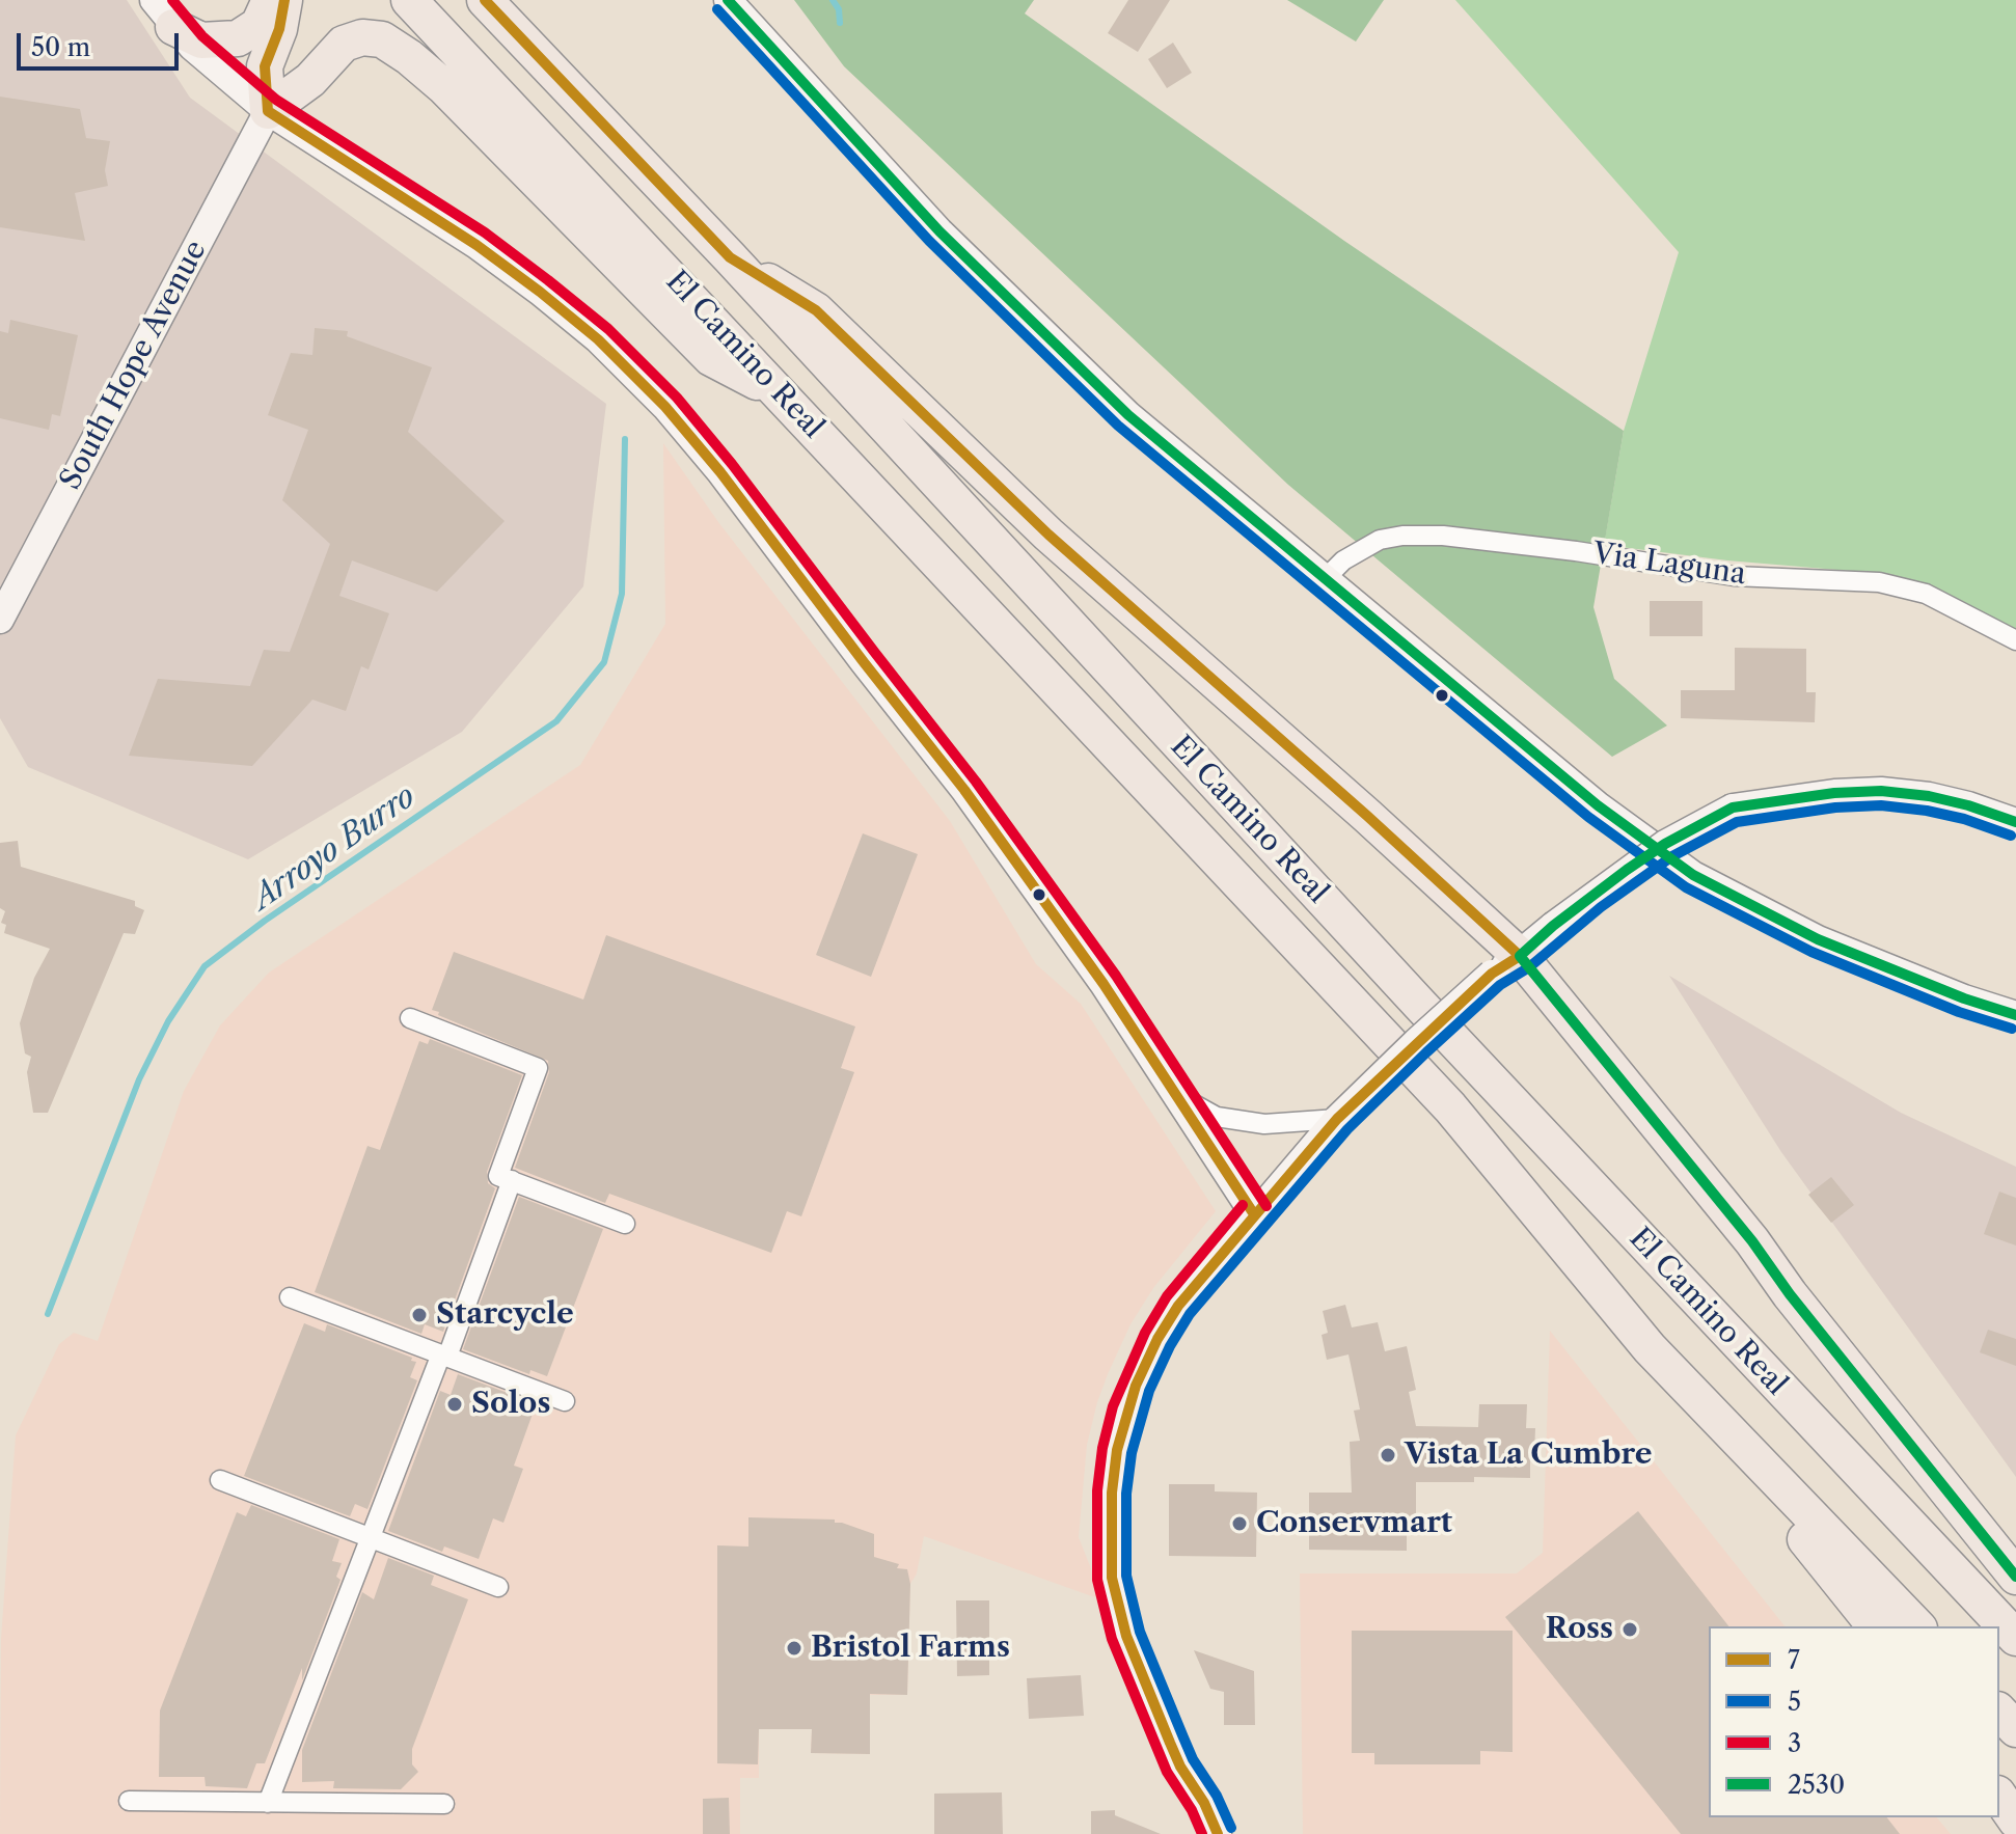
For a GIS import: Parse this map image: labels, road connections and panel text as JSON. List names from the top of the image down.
{
  "streets": {
    "highway": ["El Camino Real"],
    "street": ["South Hope Avenue", "Via Laguna"]
  },
  "water": ["Arroyo Burro"],
  "places": [
    "Starcycle",
    "Solos",
    "Vista La Cumbre",
    "Conservmart",
    "Ross",
    "Bristol Farms"
  ],
  "lines": [
    "transit line 7",
    "transit line 3",
    "transit line 2530",
    "transit line 5"
  ],
  "legend": [
    "7",
    "5",
    "3",
    "2530"
  ],
  "scale_bar": "50 m"
}
